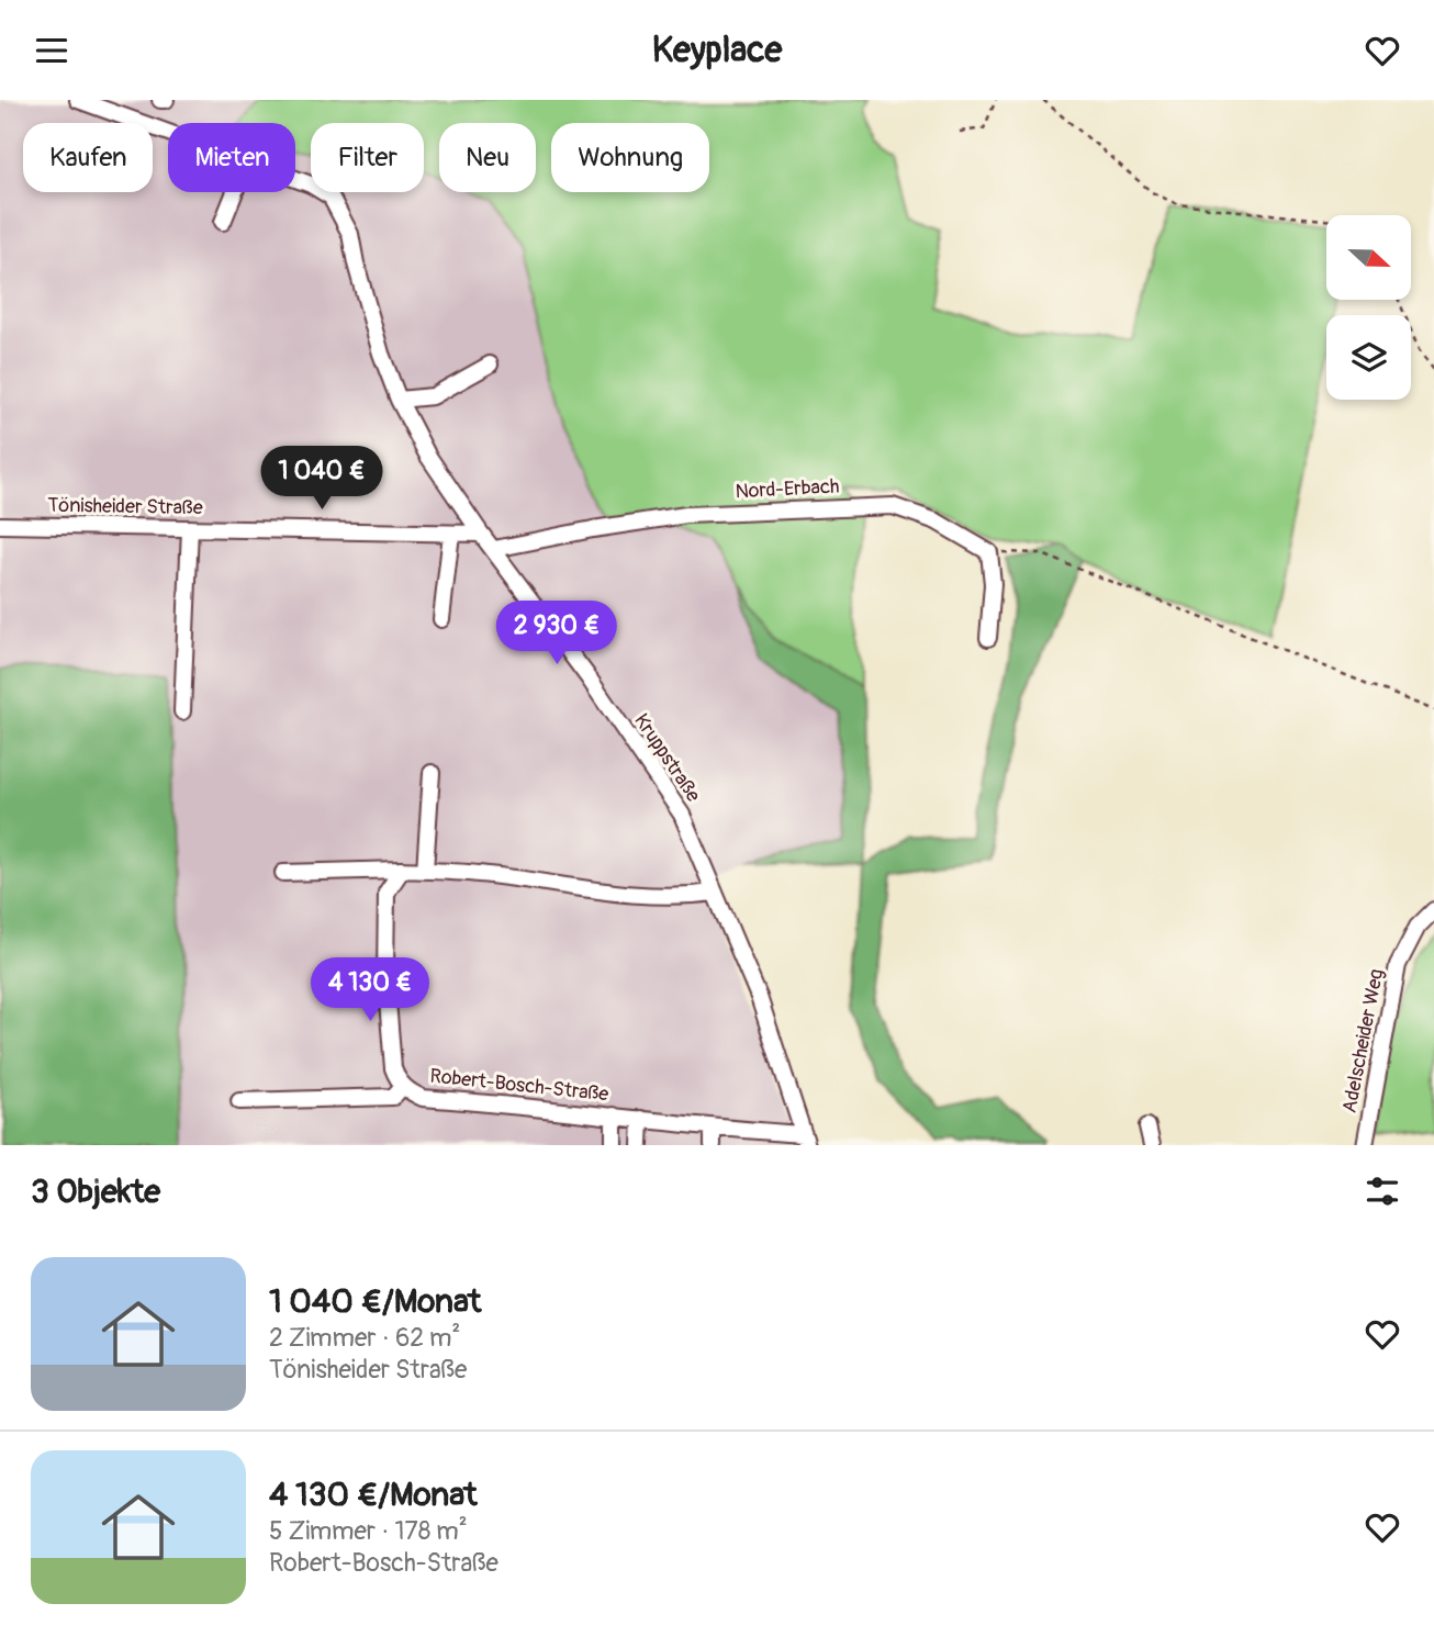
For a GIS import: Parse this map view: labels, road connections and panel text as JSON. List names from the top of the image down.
{
  "streets": {
    "street": [
      "Nord-Erbach",
      "Tönisheider Straße",
      "Kruppstraße",
      "Adelscheider Weg",
      "Robert-Bosch-Straße"
    ]
  },
  "crossings": [
    ["Nord-Erbach", "Kruppstraße"],
    ["Tönisheider Straße", "Kruppstraße"],
    ["Kruppstraße", "Robert-Bosch-Straße"]
  ],
  "north": "right",
  "page": {
    "header": "Keyplace",
    "chip": [
      "Kaufen",
      "Mieten",
      "Filter",
      "Neu",
      "Wohnung"
    ],
    "price": ["1 040 €", "2 930 €", "4 130 €"],
    "heading": "3 Objekte",
    "list": [
      {
        "name": "1 040 €/Monat",
        "note": "2 Zimmer · 62 m² · Tönisheider Straße"
      },
      {
        "name": "4 130 €/Monat",
        "note": "5 Zimmer · 178 m² · Robert-Bosch-Straße"
      }
    ]
  }
}
